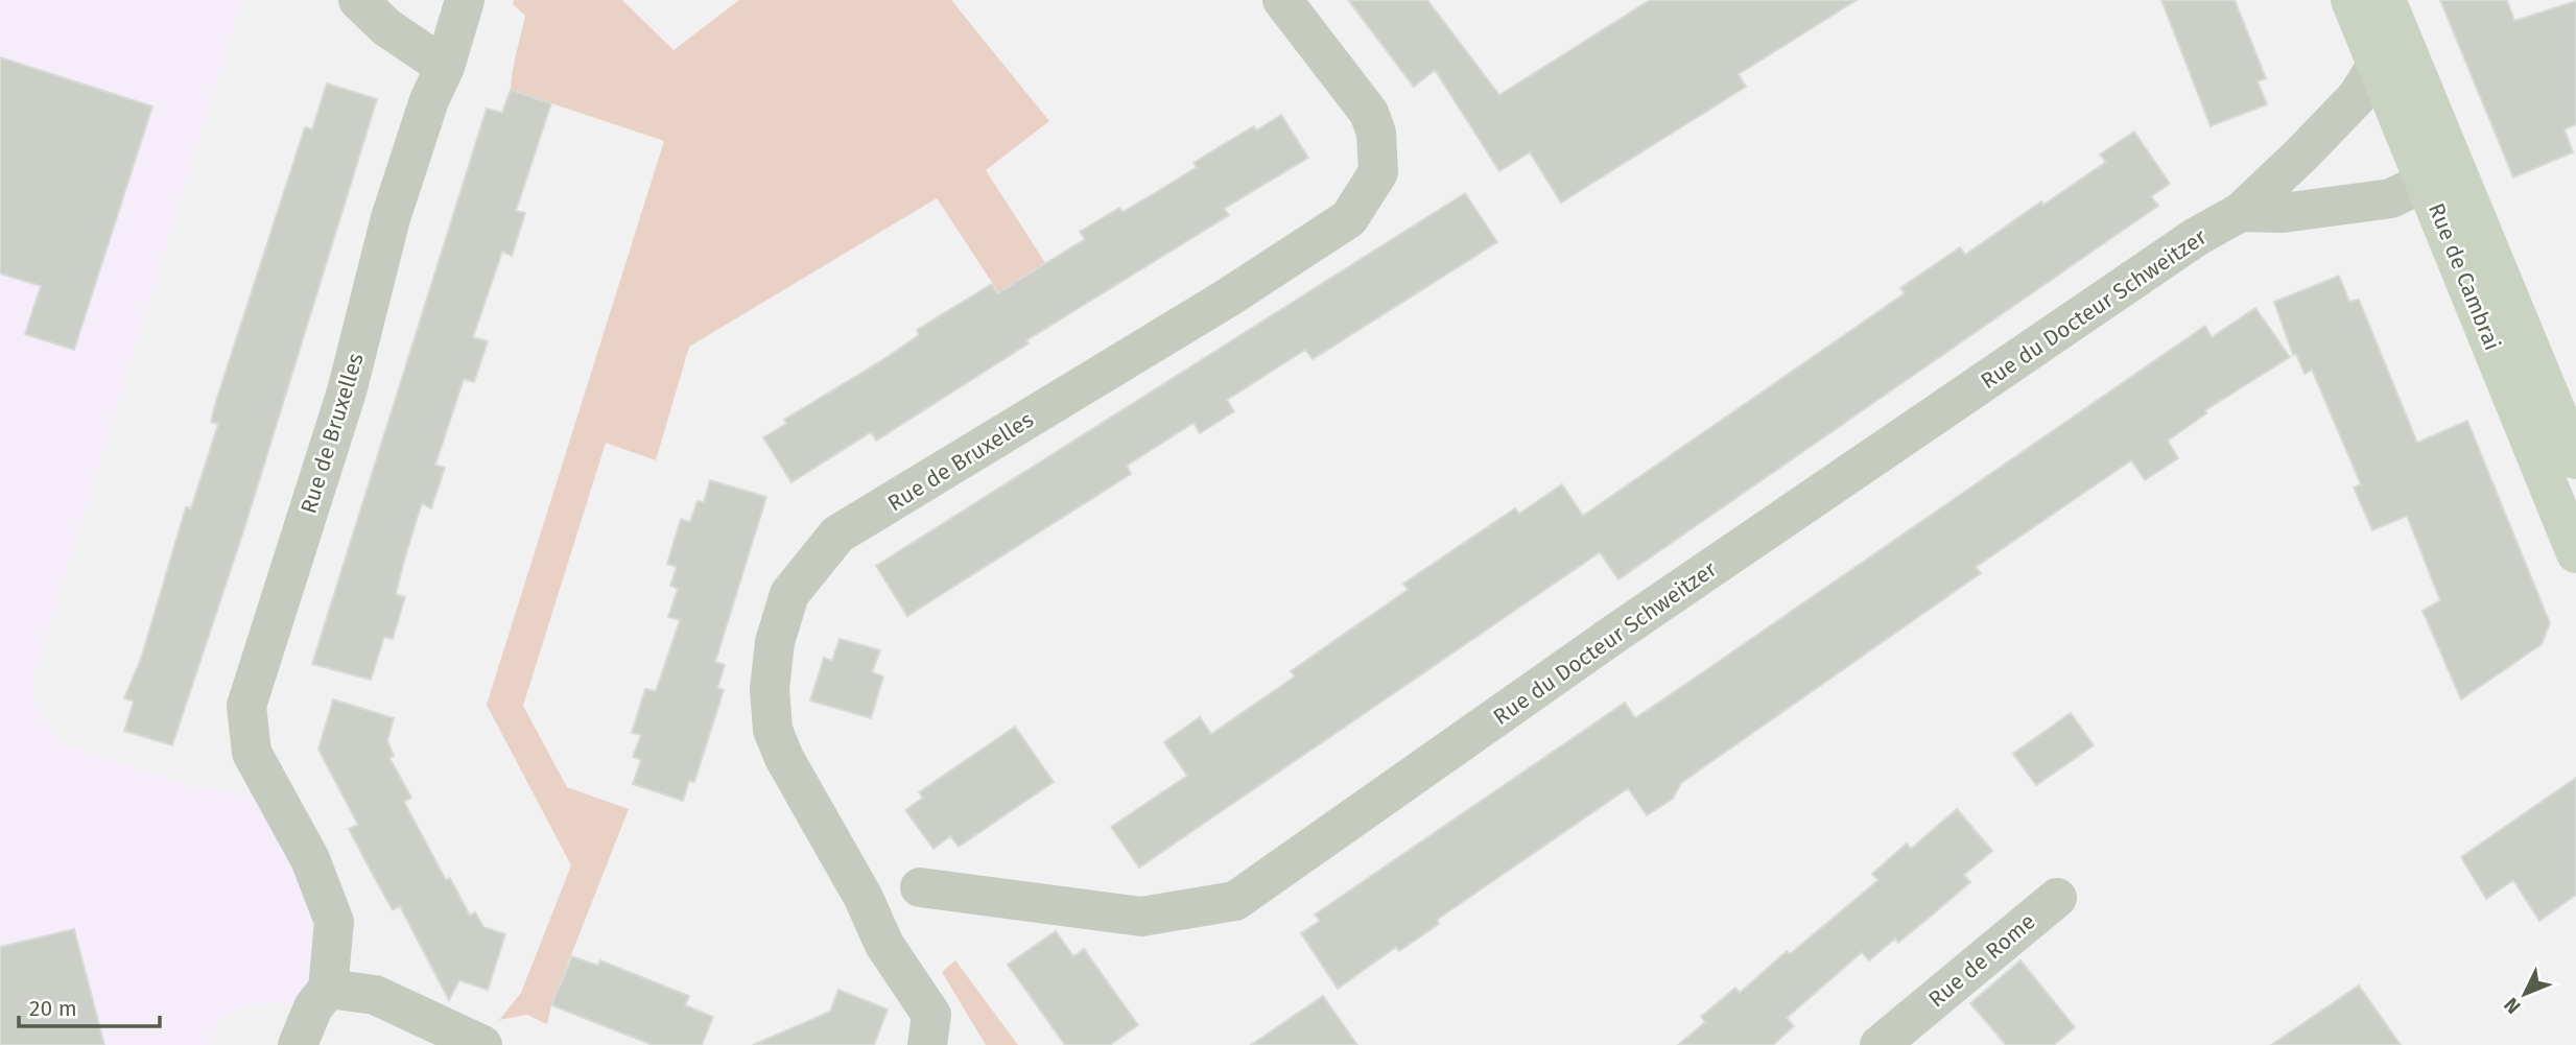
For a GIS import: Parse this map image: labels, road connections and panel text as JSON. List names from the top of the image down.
{
  "streets": {
    "main road": ["Rue de Cambrai"],
    "street": ["Rue du Docteur Schweitzer", "Rue de Bruxelles", "Rue de Rome"]
  },
  "crossings": [
    ["Rue de Cambrai", "Rue du Docteur Schweitzer"]
  ],
  "scale_bar": "20 m",
  "north": "bottom left"
}
